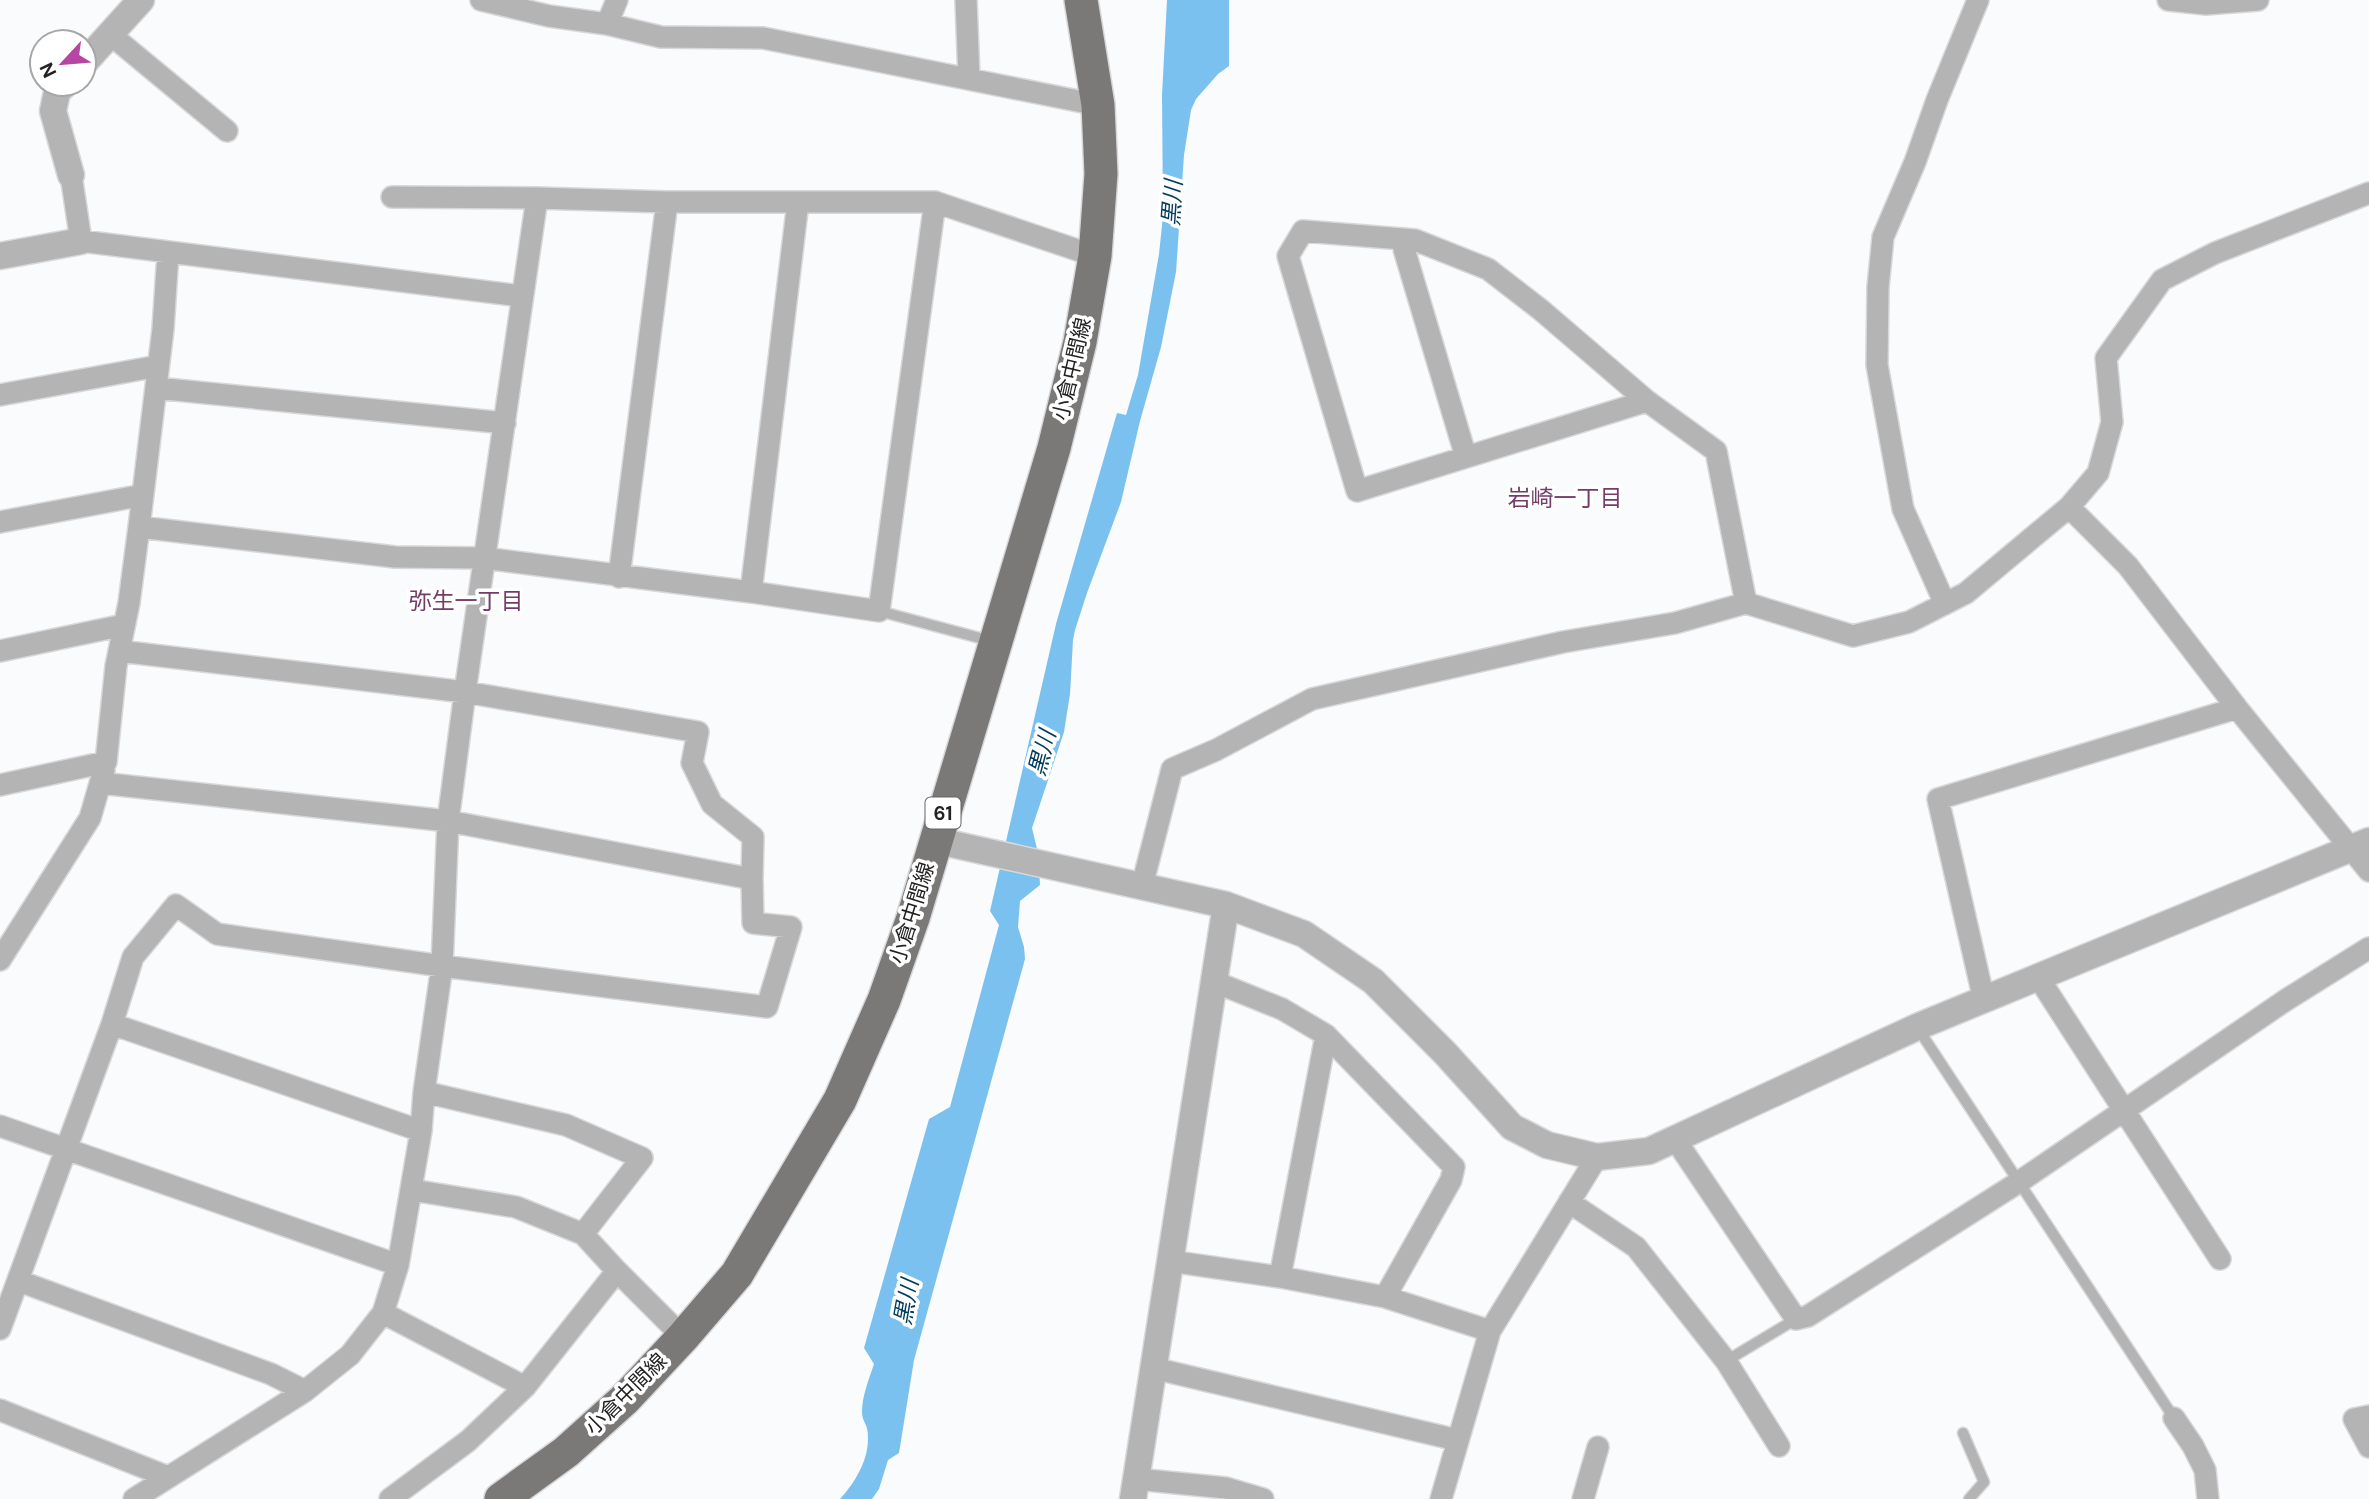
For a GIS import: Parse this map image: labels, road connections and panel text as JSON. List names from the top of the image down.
{
  "streets": {
    "main road": ["小倉中間線", "61"]
  },
  "districts": ["岩崎一丁目", "弥生一丁目"],
  "water": ["黒川"],
  "north": "bottom left"
}
